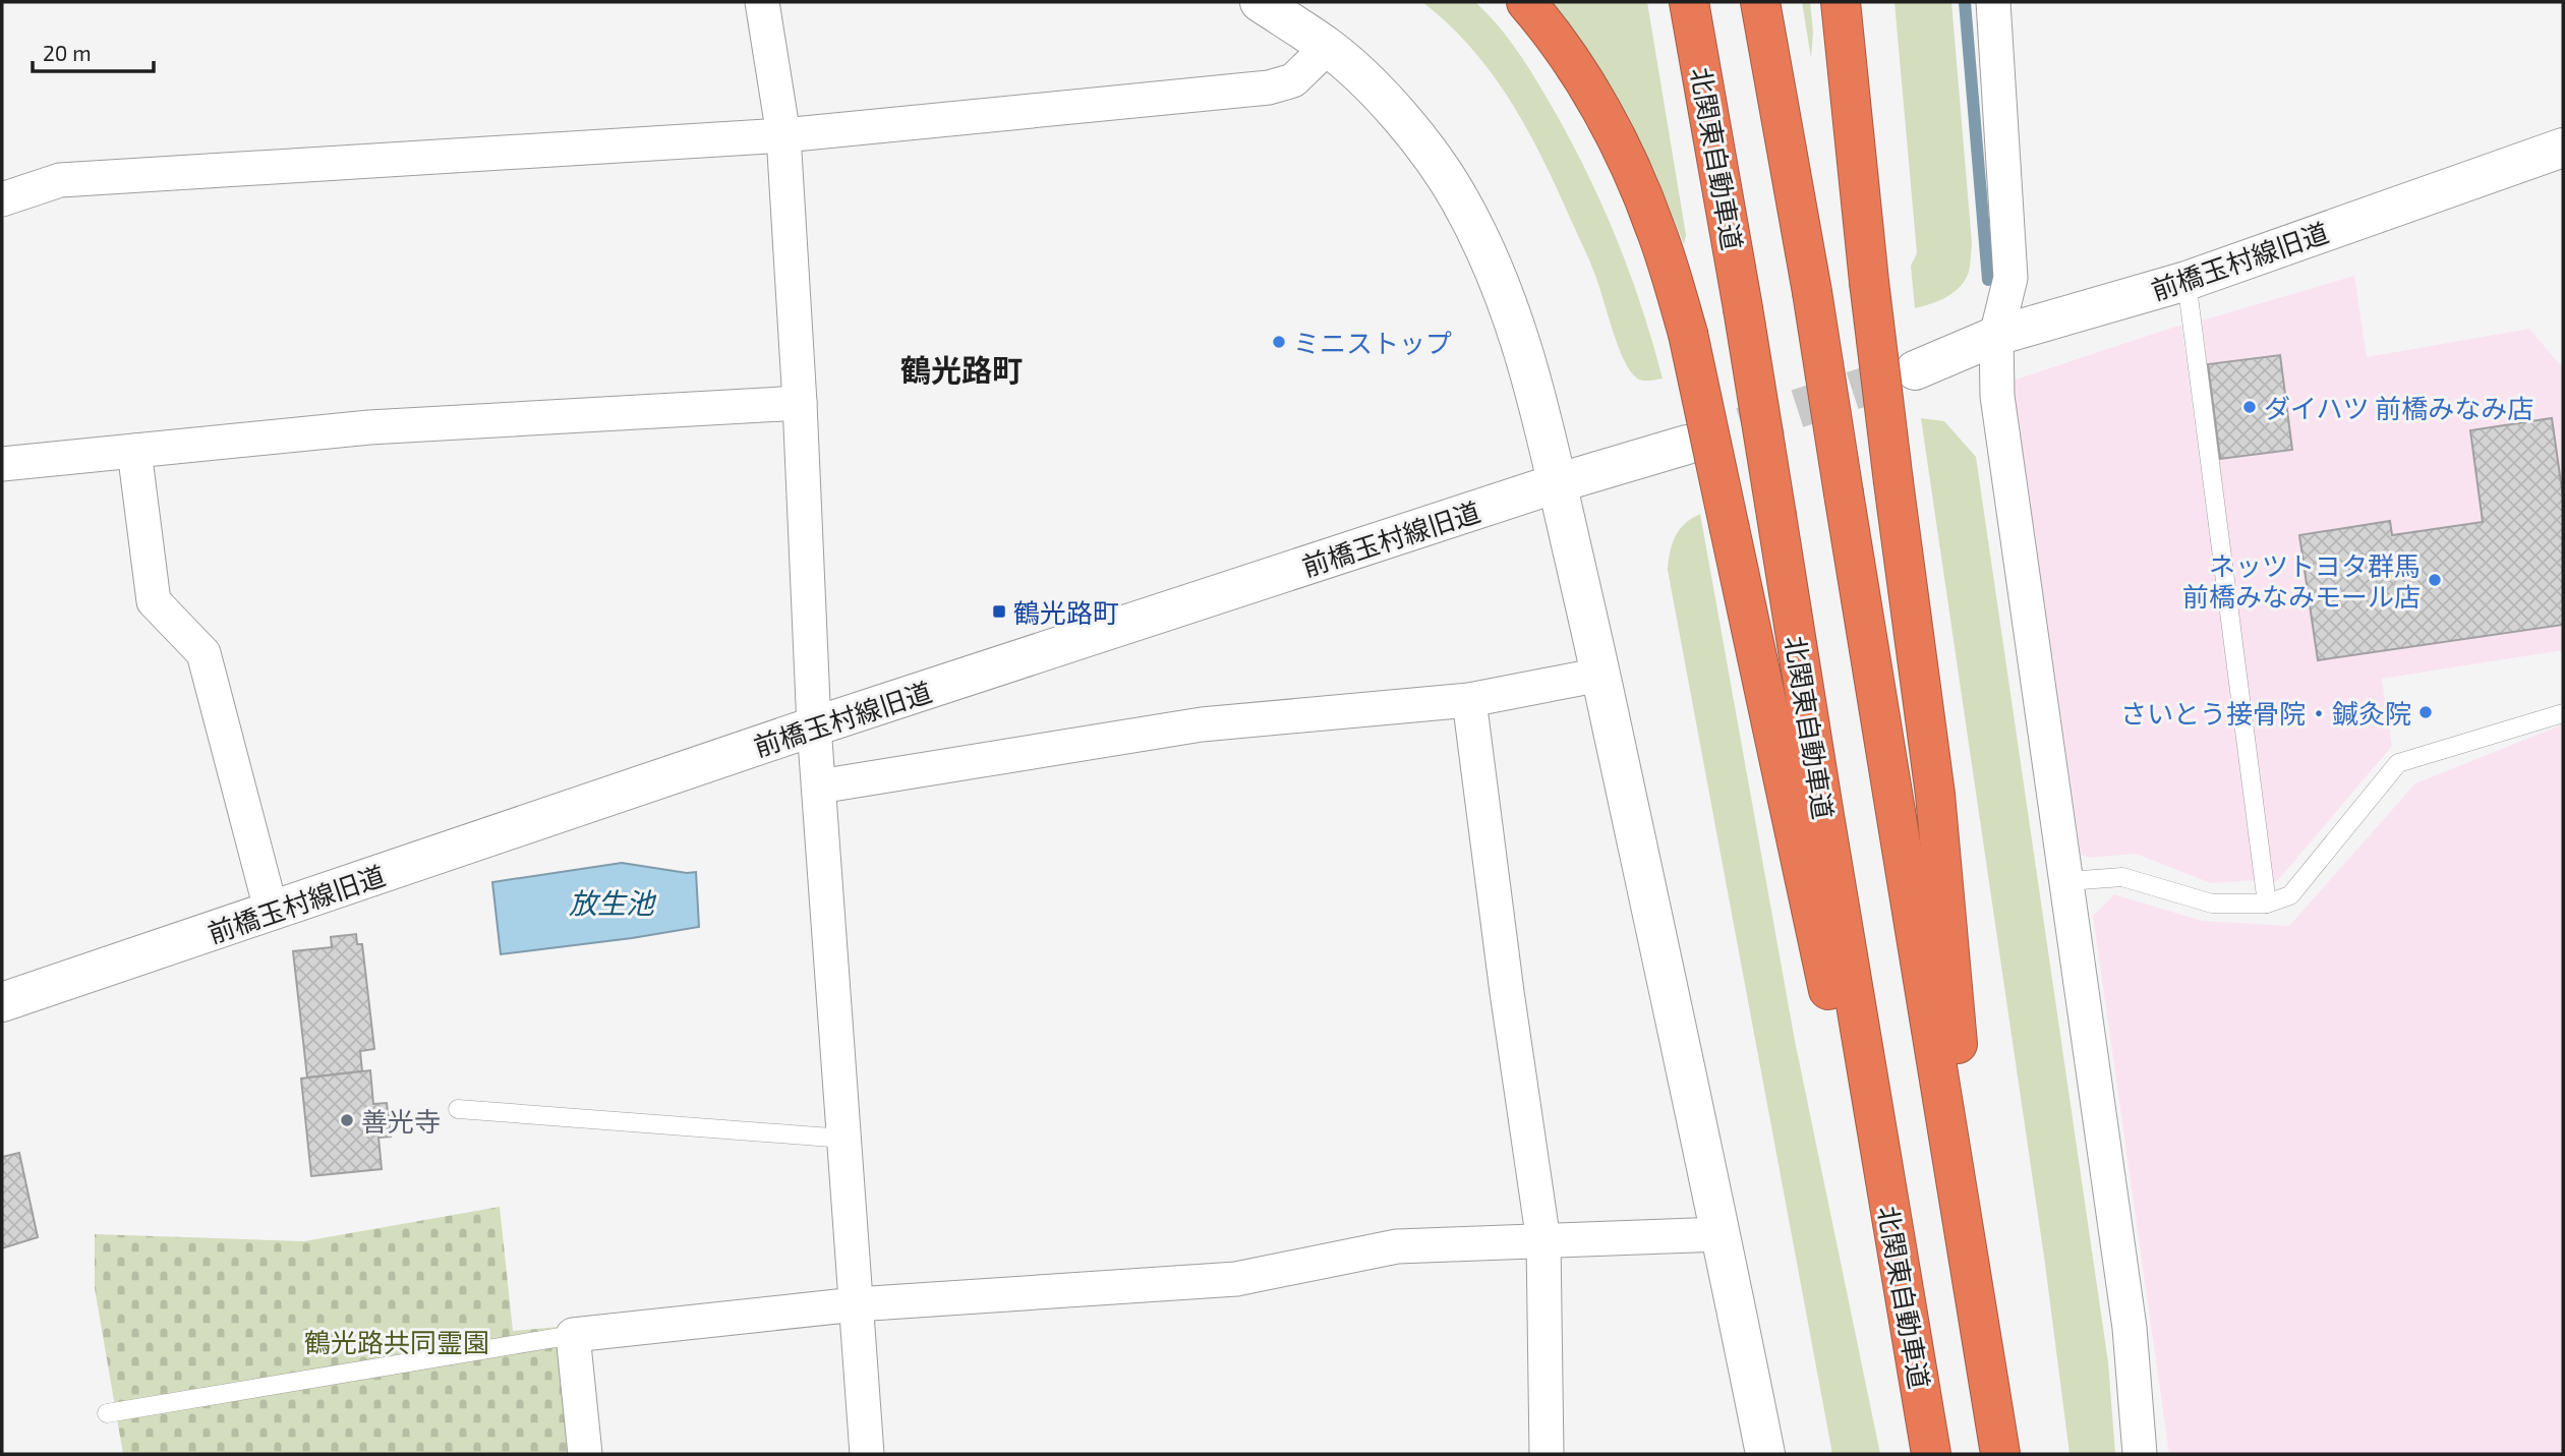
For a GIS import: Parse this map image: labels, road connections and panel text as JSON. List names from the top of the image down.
{
  "streets": {
    "highway": ["北関東自動車道"],
    "street": ["前橋玉村線旧道"]
  },
  "districts": ["鶴光路町"],
  "water": ["放生池"],
  "parks": ["鶴光路共同霊園"],
  "places": {
    "other": [
      "ミニストップ",
      "ダイハツ 前橋みなみ店",
      "ネッツトヨタ群馬 前橋みなみモール店",
      "さいとう接骨院・鍼灸院",
      "善光寺"
    ],
    "transit": ["鶴光路町"]
  },
  "scale_bar": "20 m"
}
